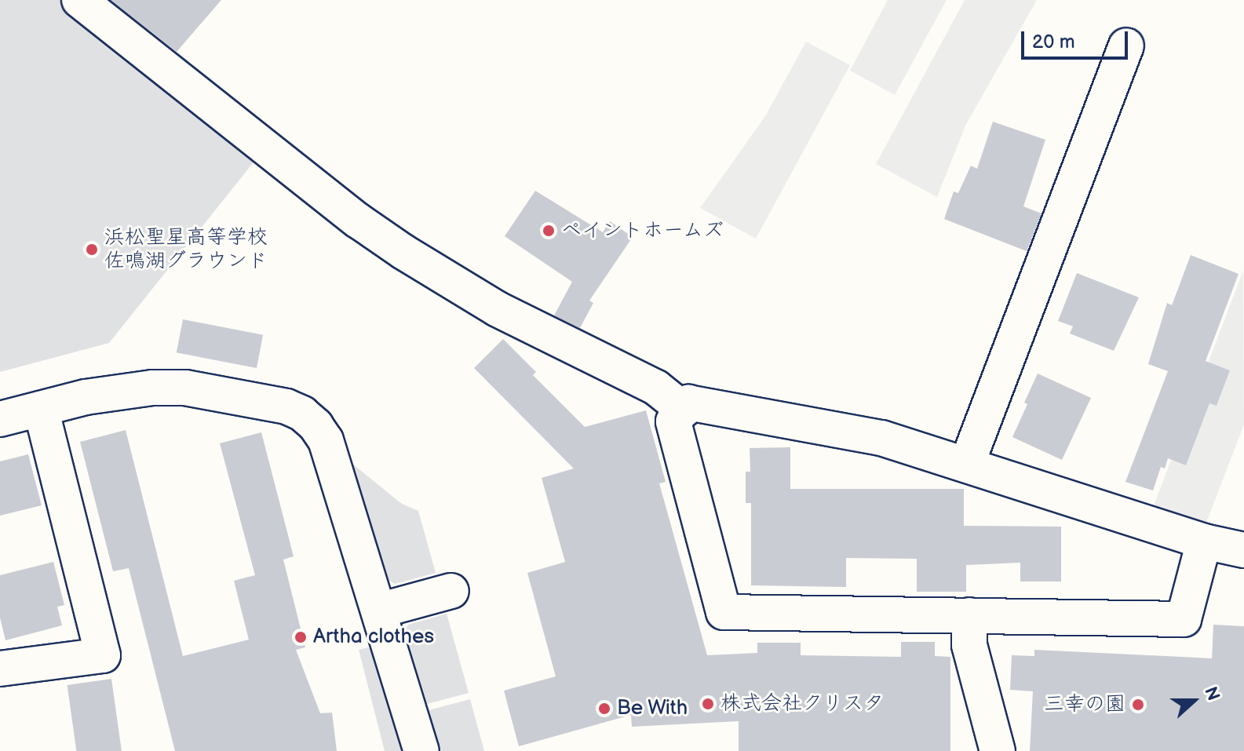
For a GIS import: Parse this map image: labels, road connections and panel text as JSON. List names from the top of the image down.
{
  "places": [
    "ペイントホームズ",
    "浜松聖星高等学校 佐鳴湖グラウンド",
    "Artha clothes",
    "株式会社クリスタ",
    "三幸の園",
    "Be With"
  ],
  "scale_bar": "20 m",
  "north": "right"
}
